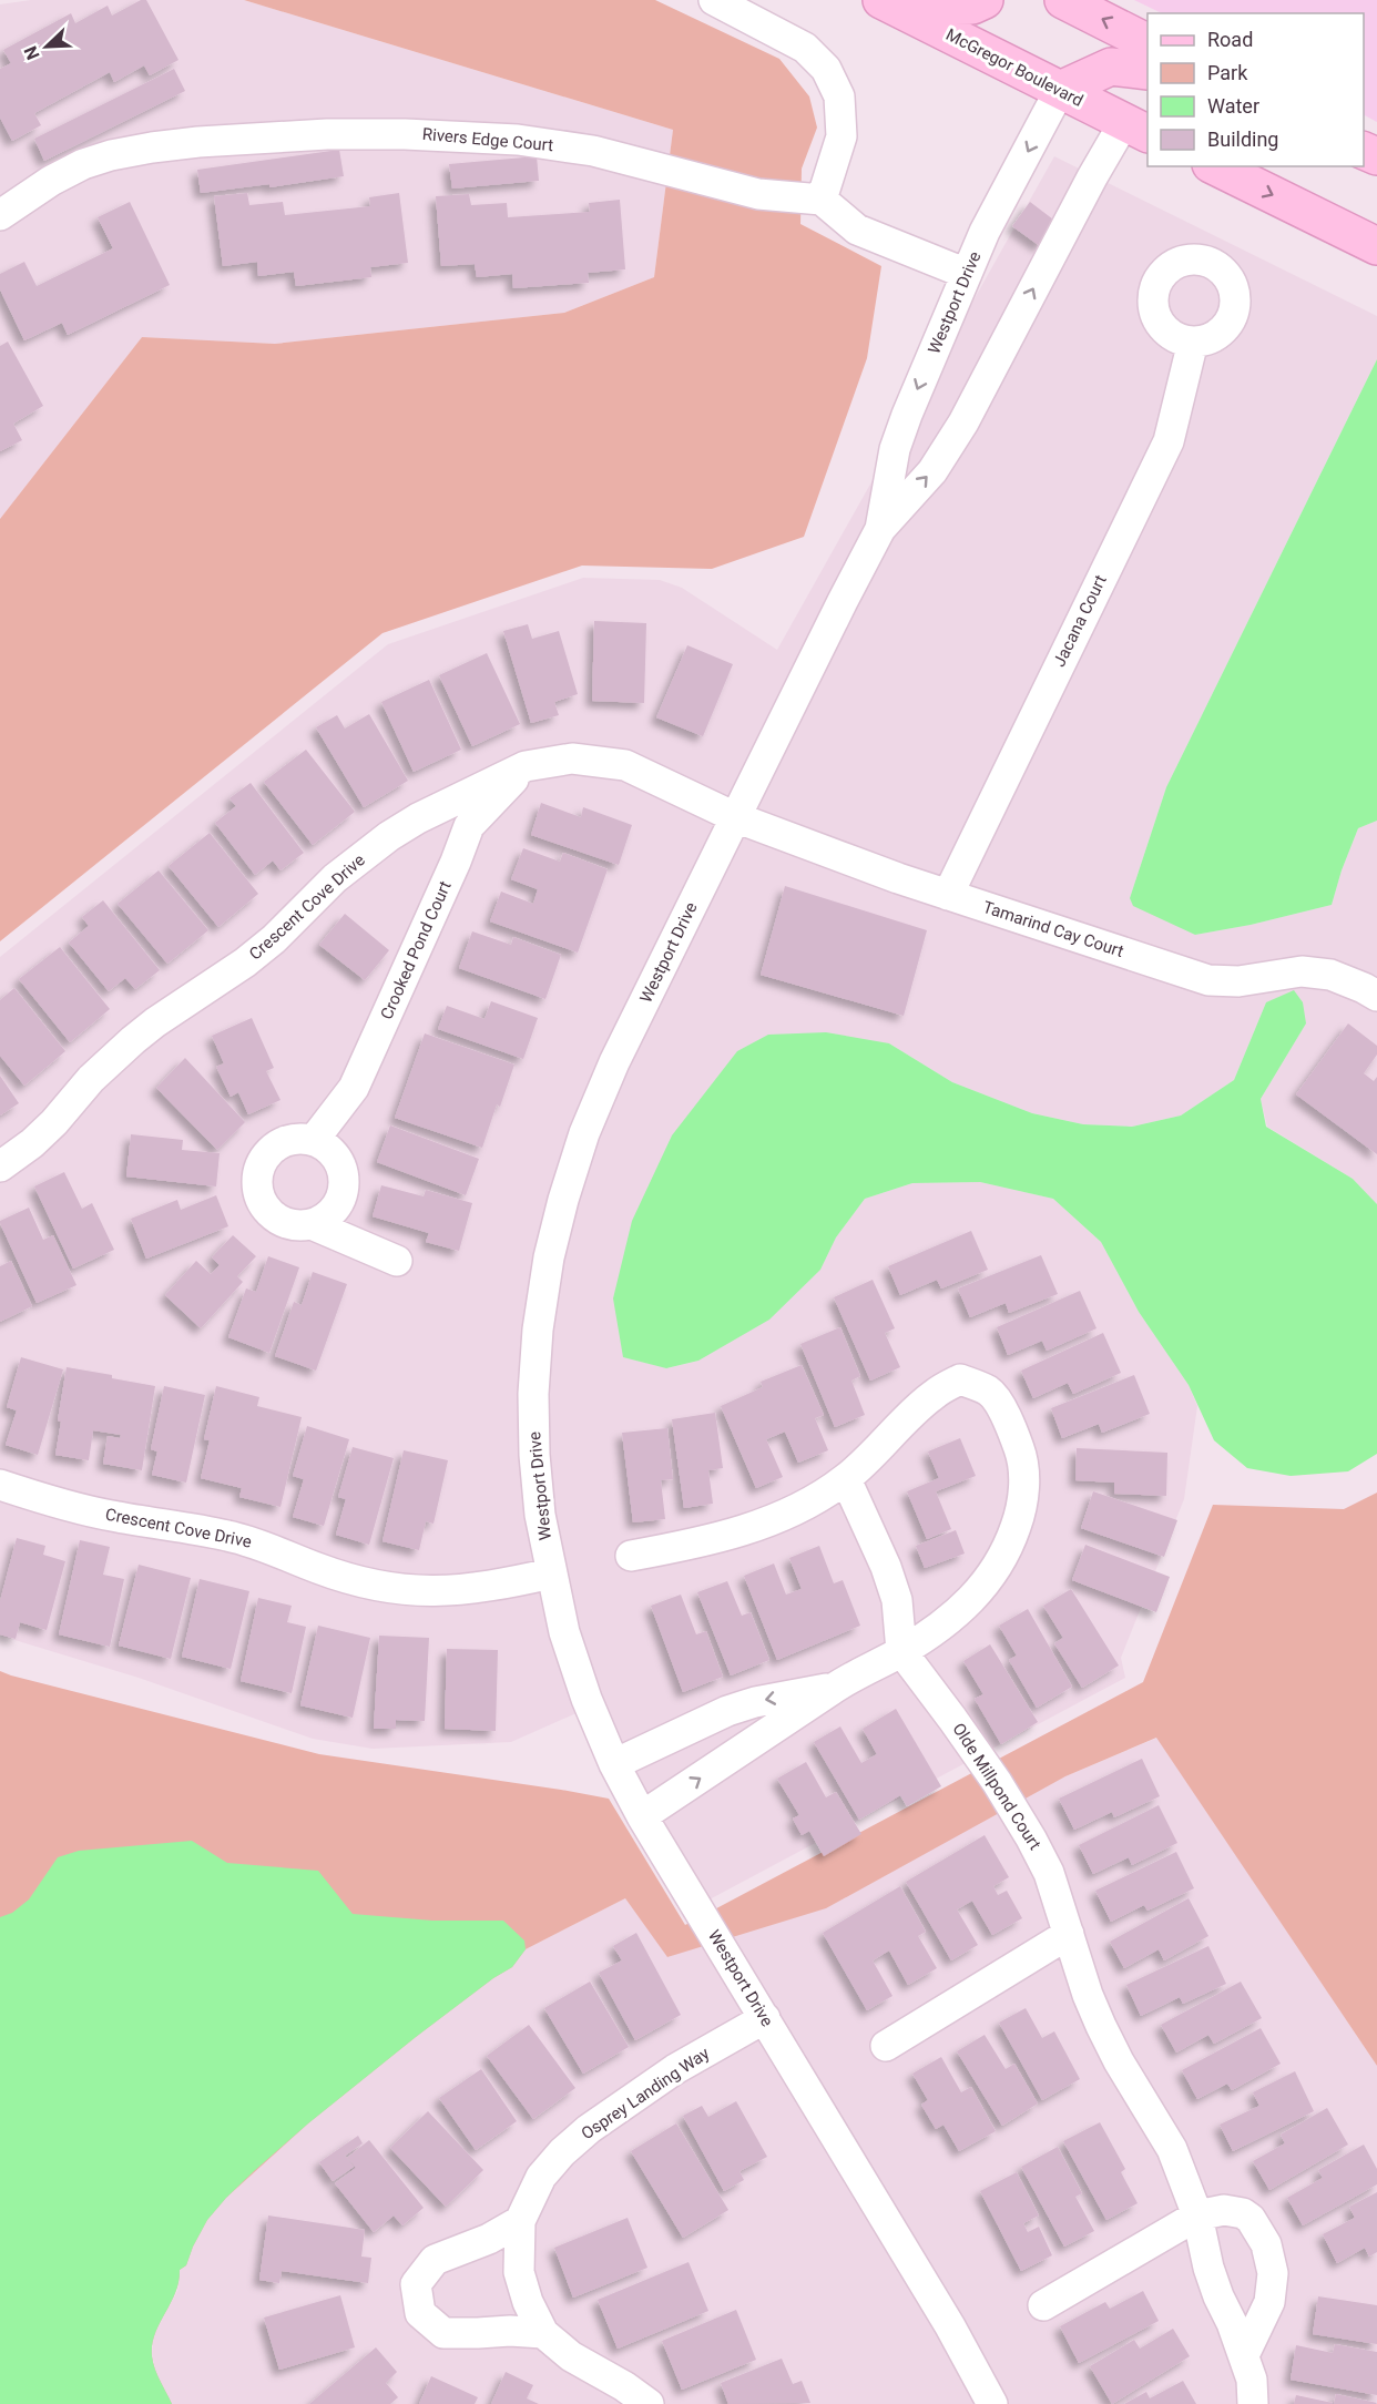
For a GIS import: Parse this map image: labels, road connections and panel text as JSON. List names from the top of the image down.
{
  "streets": {
    "main road": ["McGregor Boulevard"],
    "street": [
      "Rivers Edge Court",
      "Westport Drive",
      "Jacana Court",
      "Crescent Cove Drive",
      "Tamarind Cay Court",
      "Crooked Pond Court",
      "Olde Millpond Court",
      "Osprey Landing Way"
    ]
  },
  "crossings": [
    ["McGregor Boulevard", "Westport Drive"],
    ["Westport Drive", "Crescent Cove Drive"],
    ["Westport Drive", "Tamarind Cay Court"],
    ["Westport Drive", "Osprey Landing Way"],
    ["Jacana Court", "Tamarind Cay Court"],
    ["Crescent Cove Drive", "Tamarind Cay Court"],
    ["Crescent Cove Drive", "Crooked Pond Court"]
  ],
  "legend": [
    "Road",
    "Park",
    "Water",
    "Building"
  ],
  "north": "bottom left"
}
